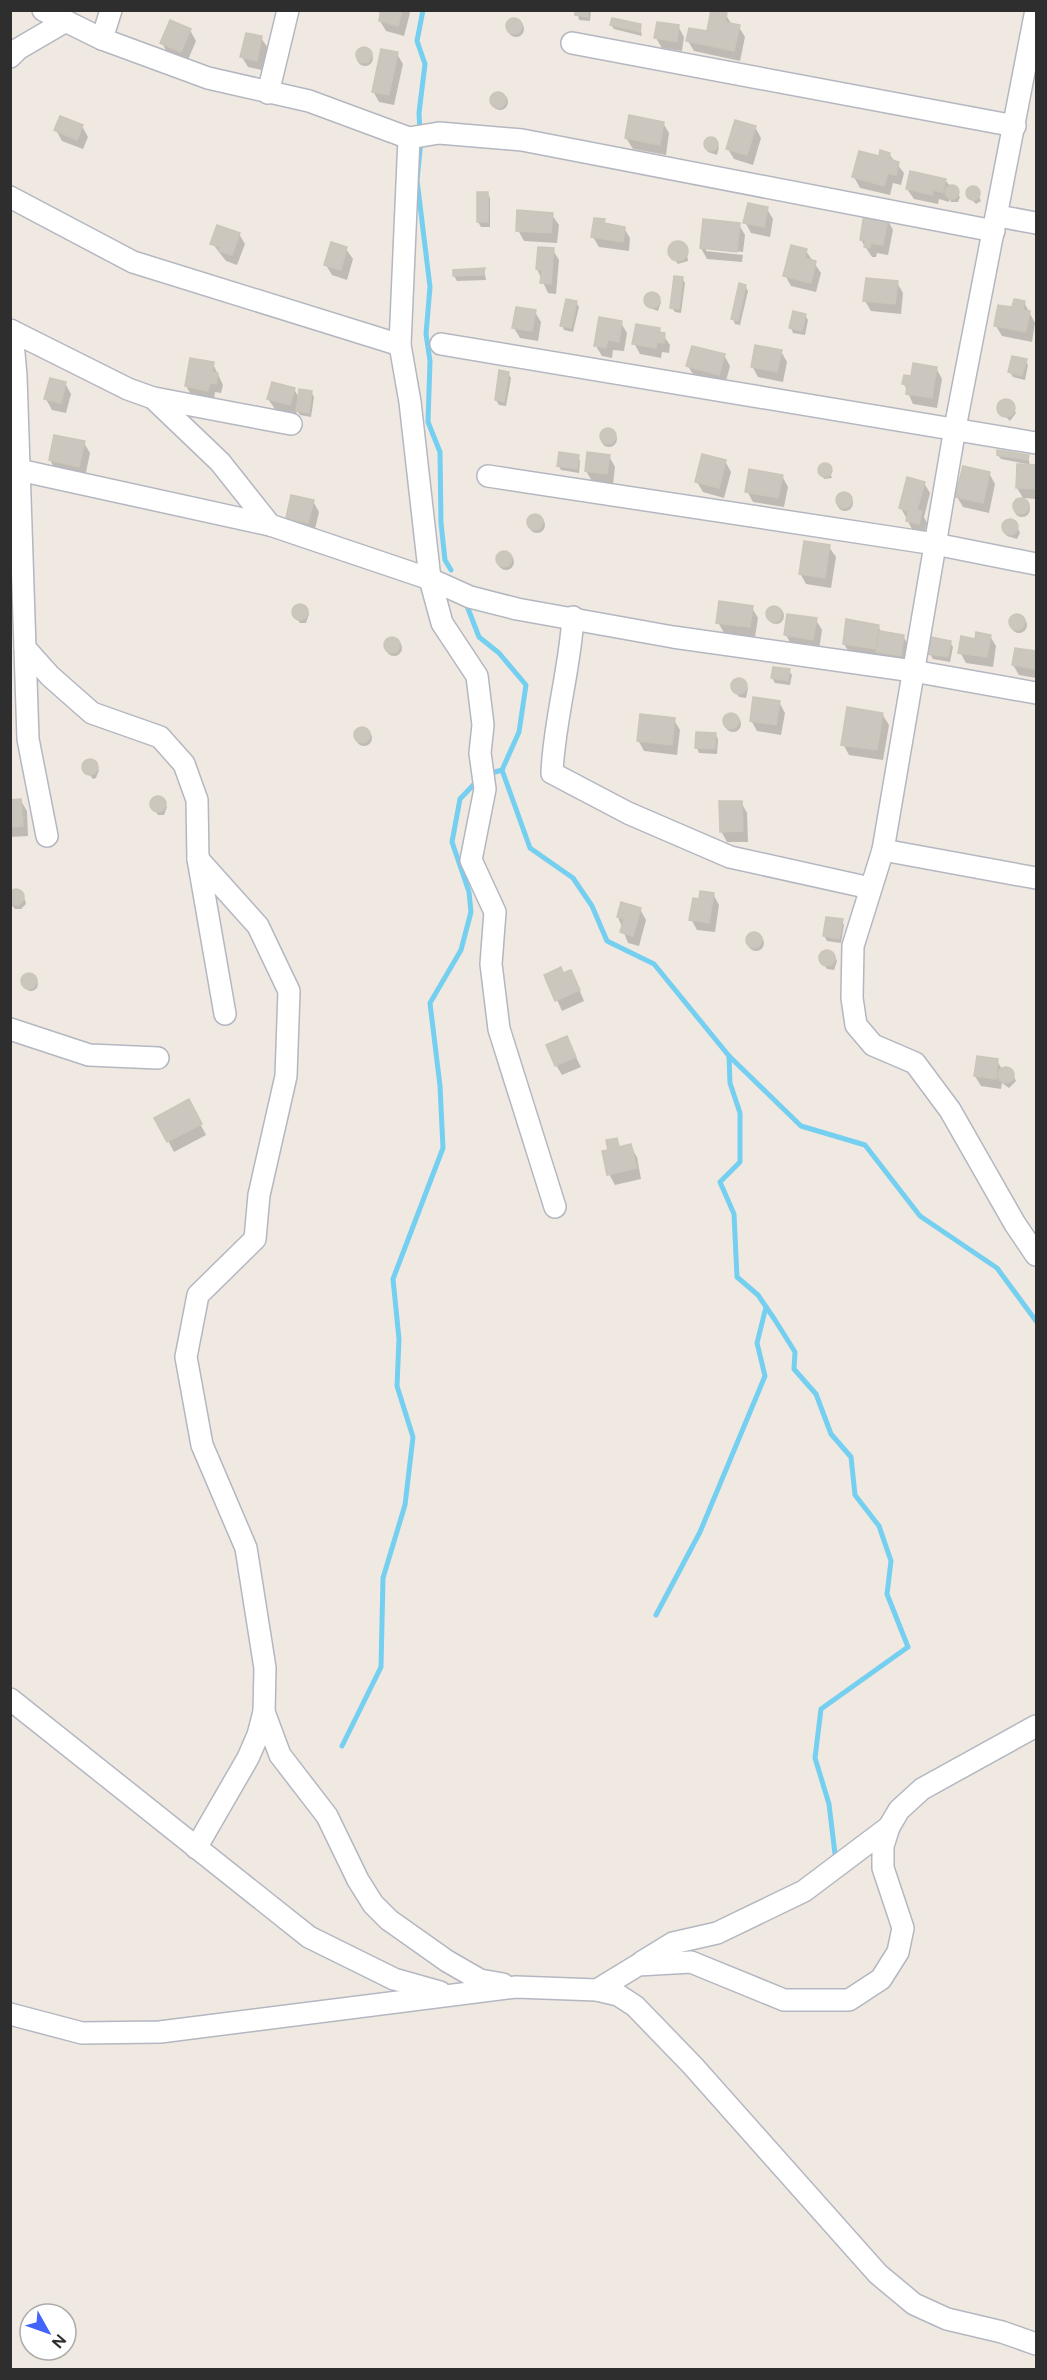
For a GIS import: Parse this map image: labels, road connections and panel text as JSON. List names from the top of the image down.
{
  "north": "bottom right"
}
